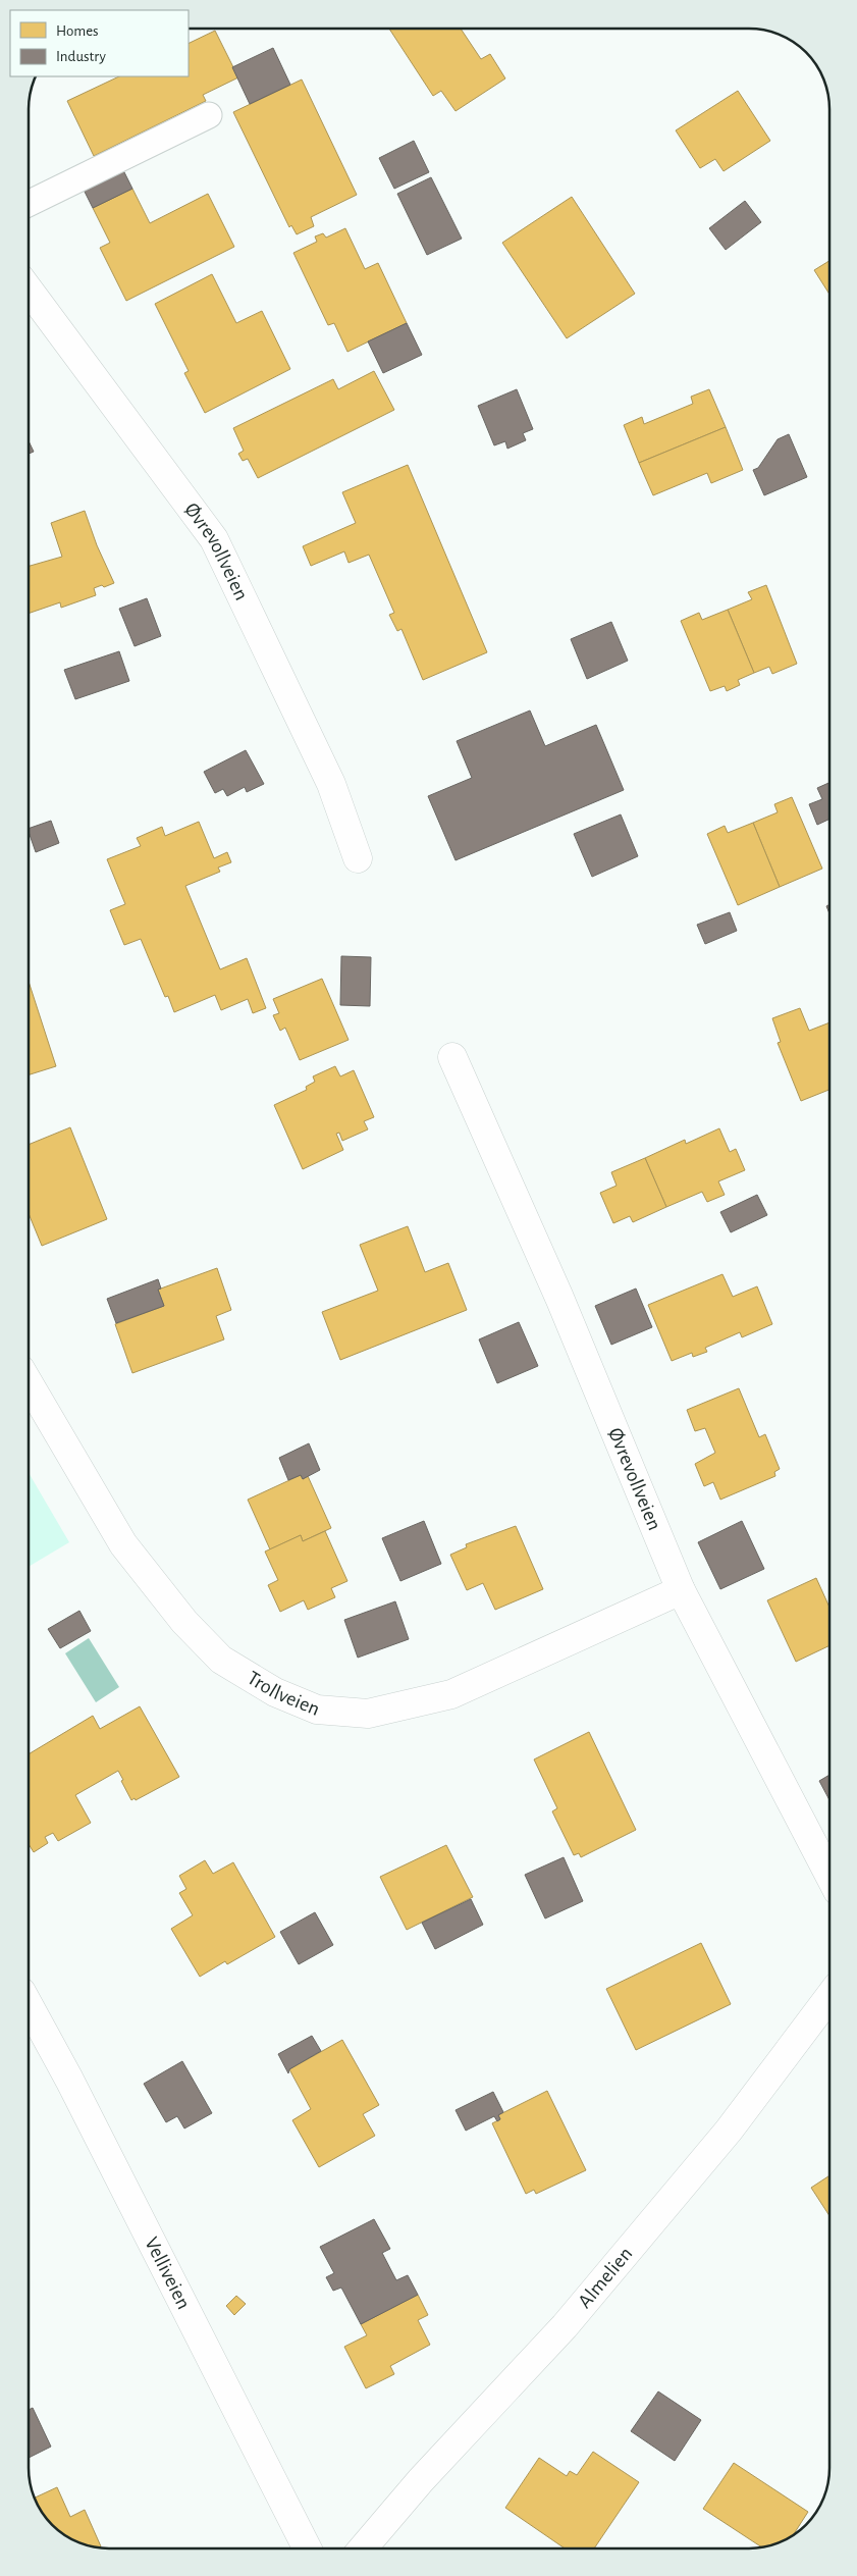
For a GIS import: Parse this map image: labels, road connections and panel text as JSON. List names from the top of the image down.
{
  "streets": {
    "street": [
      "Øvrevollveien",
      "Trollveien",
      "Velliveien",
      "Almelien"
    ]
  },
  "crossings": [
    ["Øvrevollveien", "Trollveien"]
  ],
  "legend": ["Homes", "Industry"]
}
